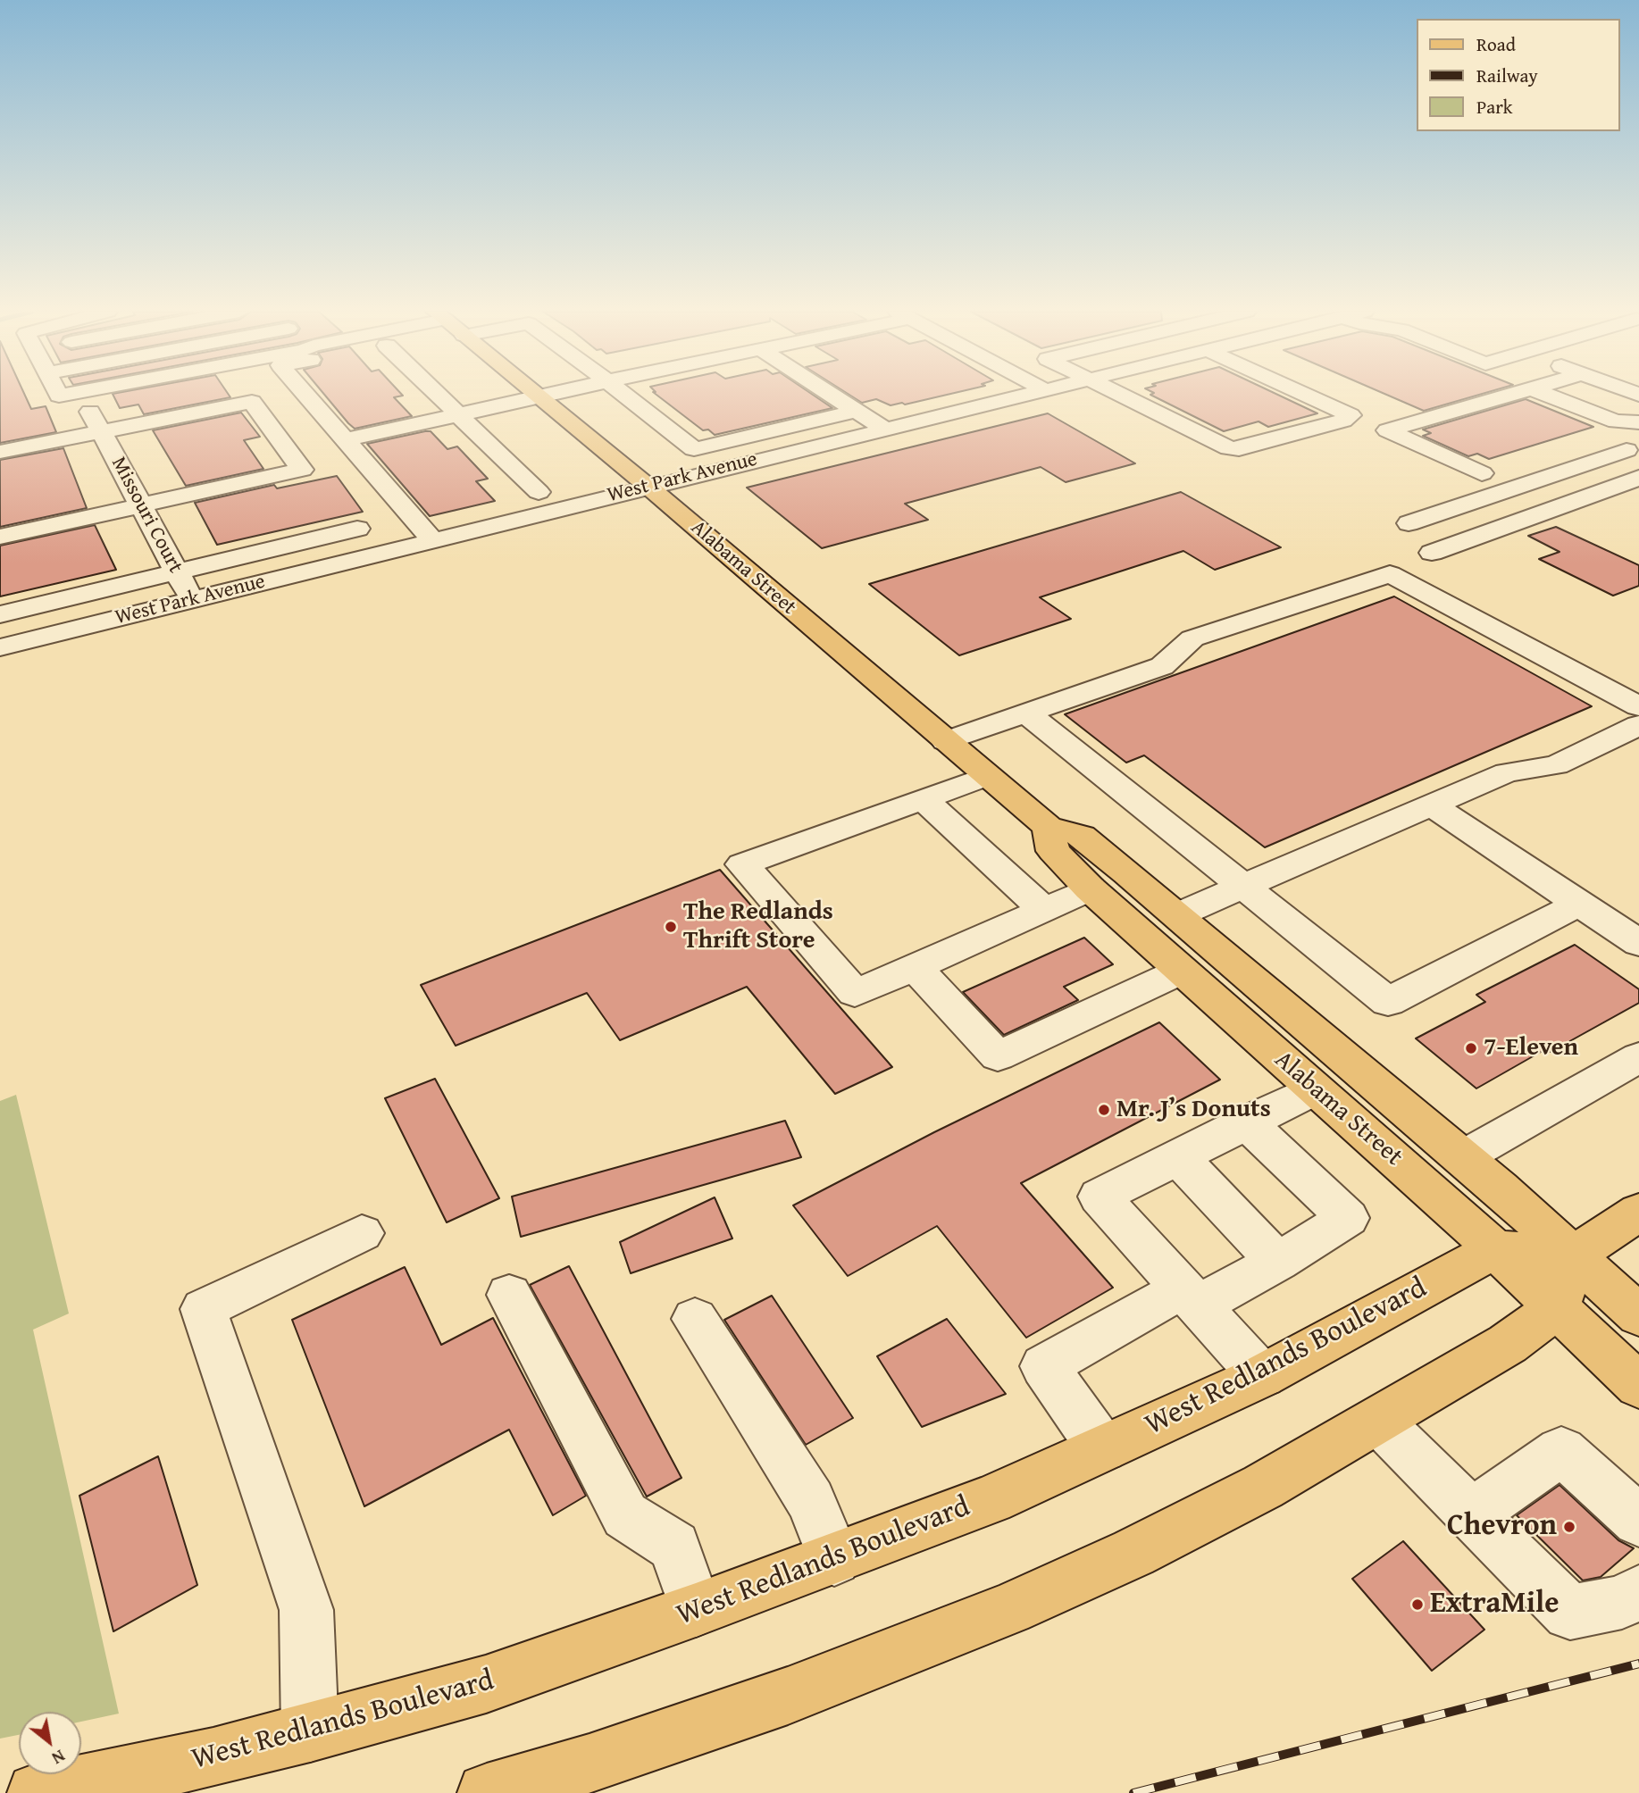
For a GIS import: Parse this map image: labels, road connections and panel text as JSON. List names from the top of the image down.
{
  "streets": {
    "main road": ["Alabama Street", "West Redlands Boulevard"],
    "street": ["West Park Avenue", "Missouri Court"]
  },
  "crossings": [
    ["West Park Avenue", "Missouri Court"],
    ["West Park Avenue", "Alabama Street"],
    ["Alabama Street", "West Redlands Boulevard"]
  ],
  "places": [
    "The Redlands Thrift Store",
    "7-Eleven",
    "Mr. J’s Donuts",
    "Chevron",
    "ExtraMile"
  ],
  "legend": ["Road", "Railway", "Park"],
  "north": "bottom right"
}
